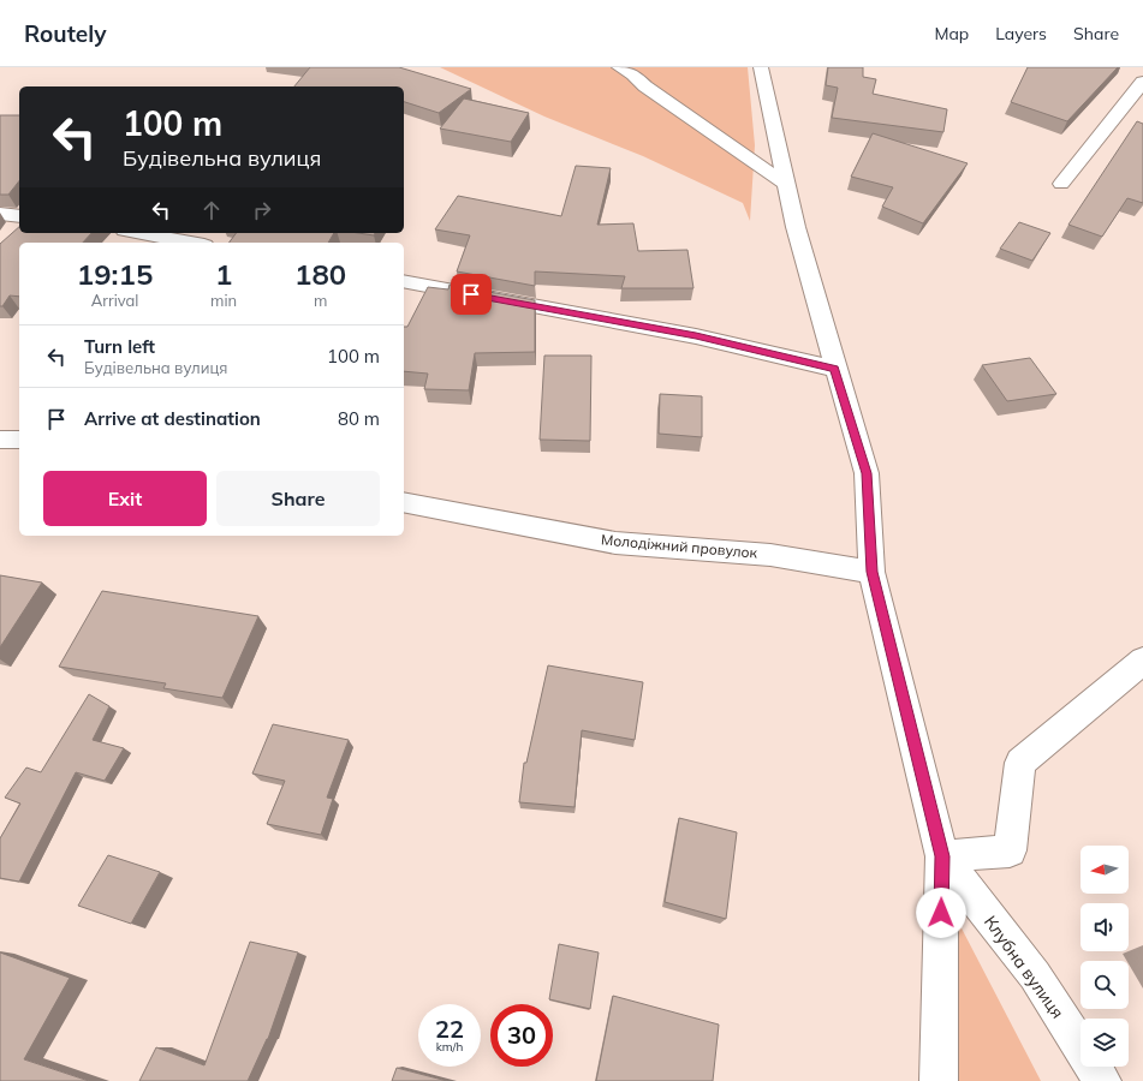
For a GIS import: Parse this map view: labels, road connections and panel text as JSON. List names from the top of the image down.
{
  "streets": {
    "street": ["Молодіжний провулок", "Клубна вулиця"]
  },
  "north": "left",
  "page": {
    "header": "Routely",
    "nav": ["Map", "Layers", "Share"],
    "turn": ["100 m", "Будівельна вулиця"],
    "eta": [
      "19:15",
      "Arrival",
      "1",
      "min",
      "180",
      "m"
    ],
    "list": [
      {
        "name": "Turn left",
        "note": "Будівельна вулиця",
        "value": "100 m"
      },
      {
        "name": "Arrive at destination",
        "value": "80 m"
      }
    ],
    "buttons": ["Exit", "Share"],
    "speed": "22 km/h",
    "limit": "30"
  }
}
